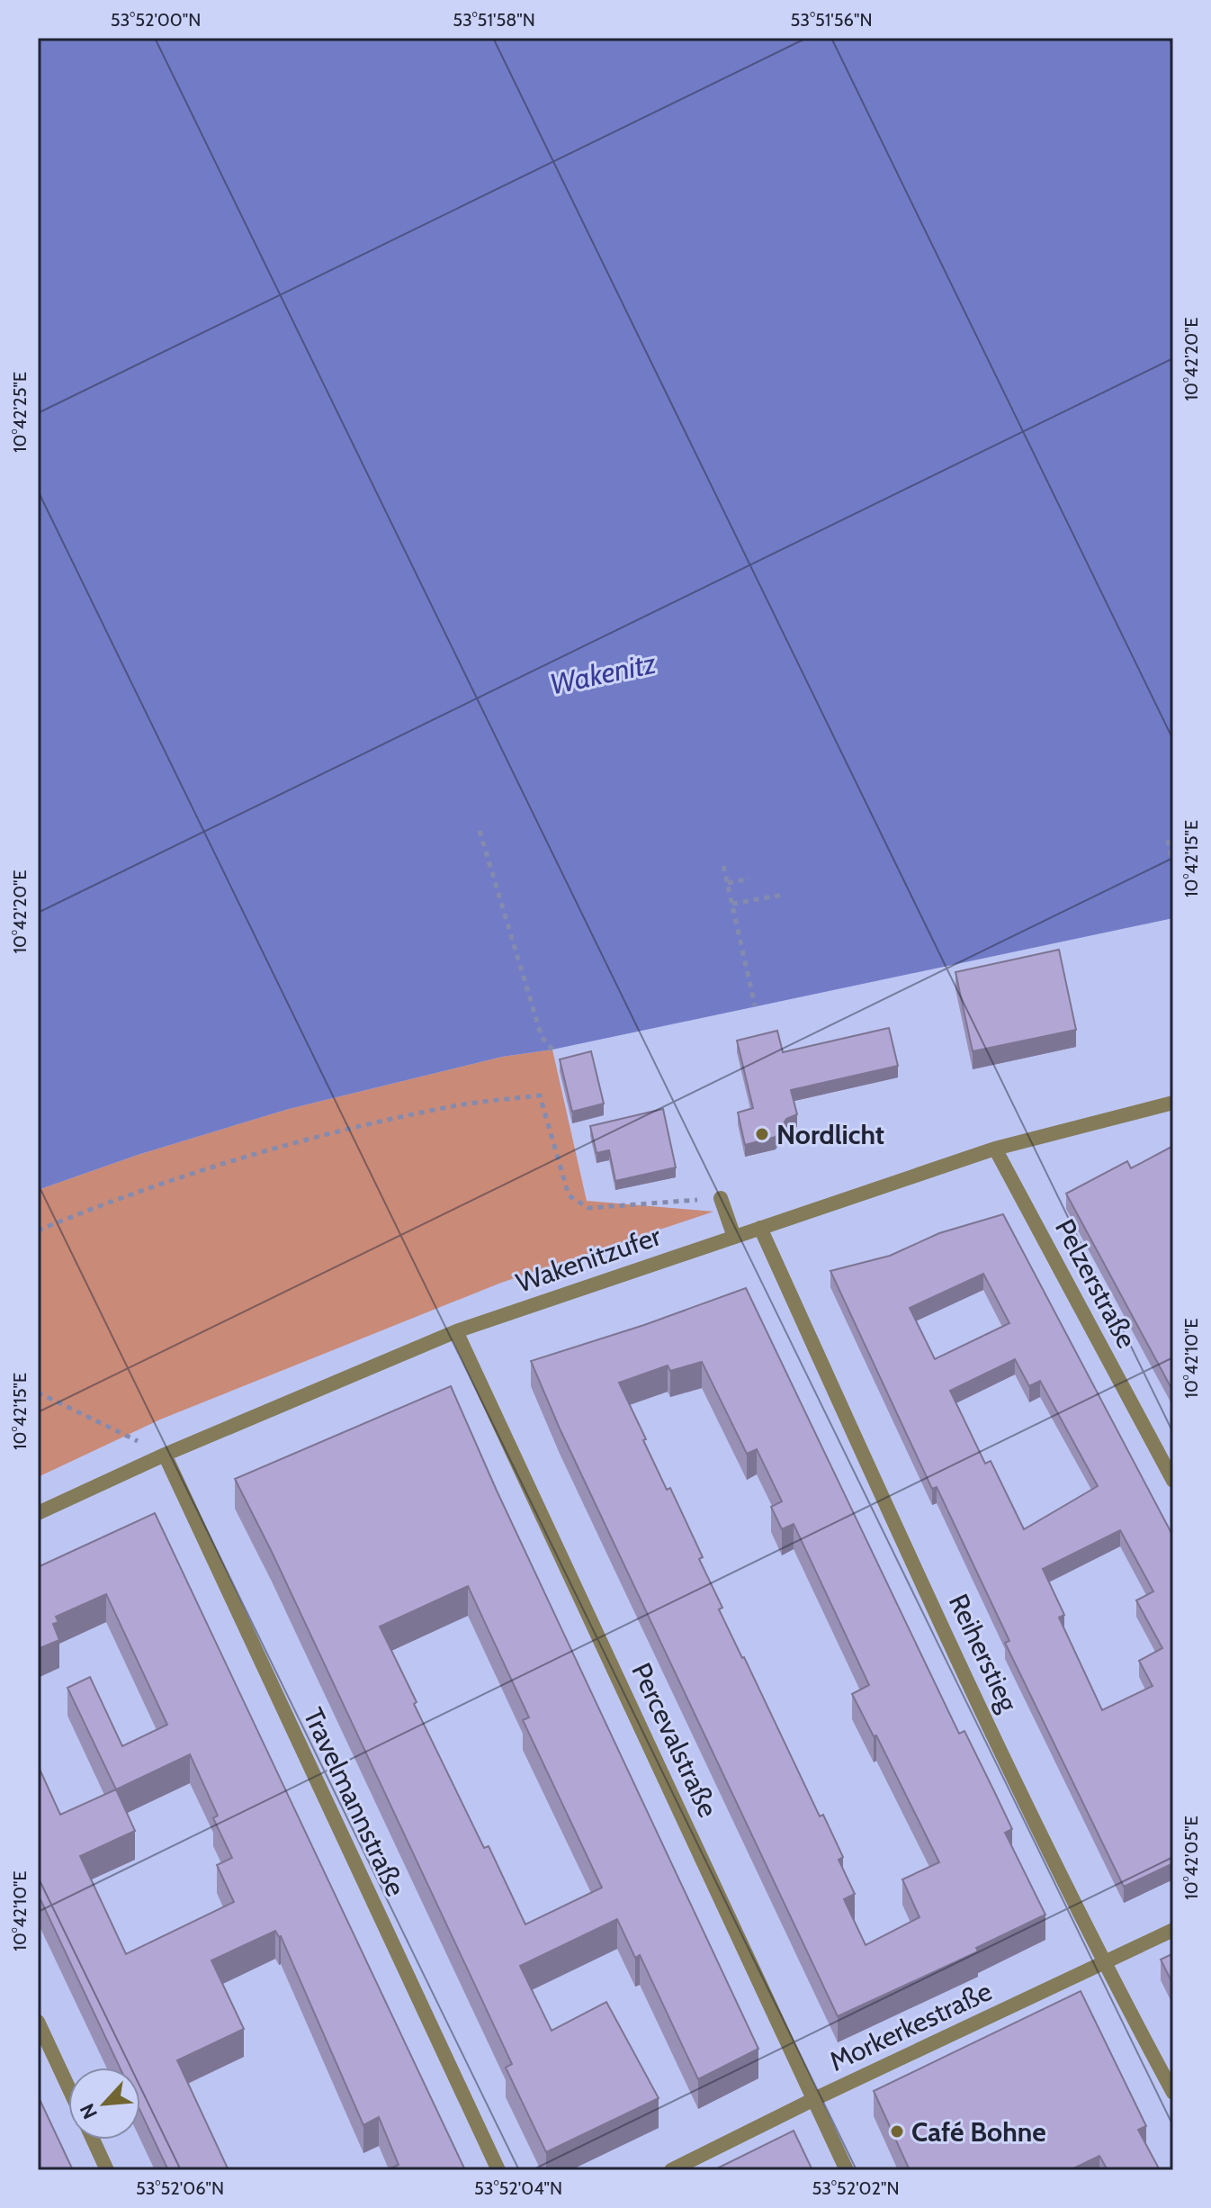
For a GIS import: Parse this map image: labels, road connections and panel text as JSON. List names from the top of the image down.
{
  "streets": {
    "street": [
      "Wakenitzufer",
      "Pelzerstraße",
      "Reiherstieg",
      "Percevalstraße",
      "Travelmannstraße",
      "Morkerkestraße"
    ]
  },
  "crossings": [
    ["Wakenitzufer", "Pelzerstraße"],
    ["Wakenitzufer", "Reiherstieg"],
    ["Wakenitzufer", "Percevalstraße"],
    ["Wakenitzufer", "Travelmannstraße"],
    ["Reiherstieg", "Morkerkestraße"],
    ["Percevalstraße", "Morkerkestraße"]
  ],
  "water": ["Wakenitz"],
  "places": ["Nordlicht", "Café Bohne"],
  "north": "bottom left",
  "coordinates": [
    "53°52'00\"N",
    "53°51'58\"N",
    "53°51'56\"N",
    "10°42'20\"E",
    "10°42'25\"E",
    "10°42'15\"E",
    "10°42'10\"E",
    "10°42'05\"E",
    "53°52'06\"N",
    "53°52'04\"N",
    "53°52'02\"N"
  ]
}
